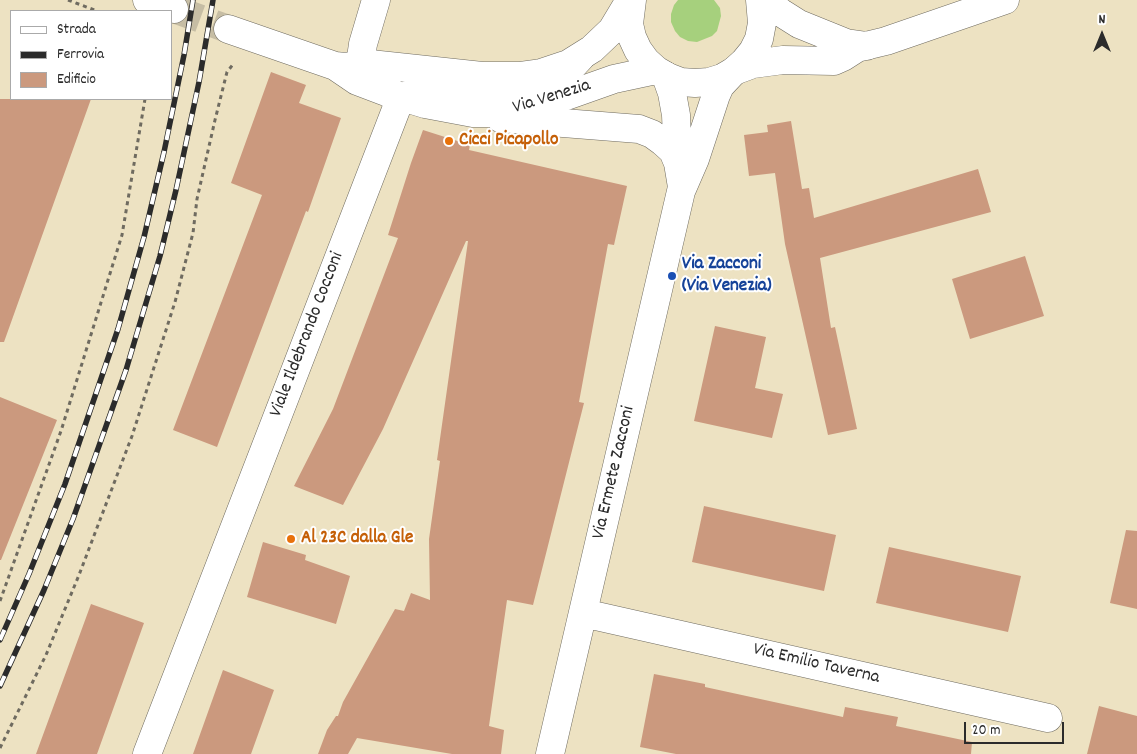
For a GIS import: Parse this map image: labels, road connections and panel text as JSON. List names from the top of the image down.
{
  "streets": {
    "street": [
      "Via Venezia",
      "Viale Ildebrando Cocconi",
      "Via Ermete Zacconi",
      "Via Emilio Taverna"
    ]
  },
  "crossings": [
    ["Via Venezia", "Viale Ildebrando Cocconi"],
    ["Via Venezia", "Via Ermete Zacconi"],
    ["Via Ermete Zacconi", "Via Emilio Taverna"]
  ],
  "places": ["Cicci Picapollo", "Via Zacconi (Via Venezia)", "Al 23C dalla Gle"],
  "legend": ["Strada", "Ferrovia", "Edificio"],
  "scale_bar": "20 m",
  "north": "top"
}
